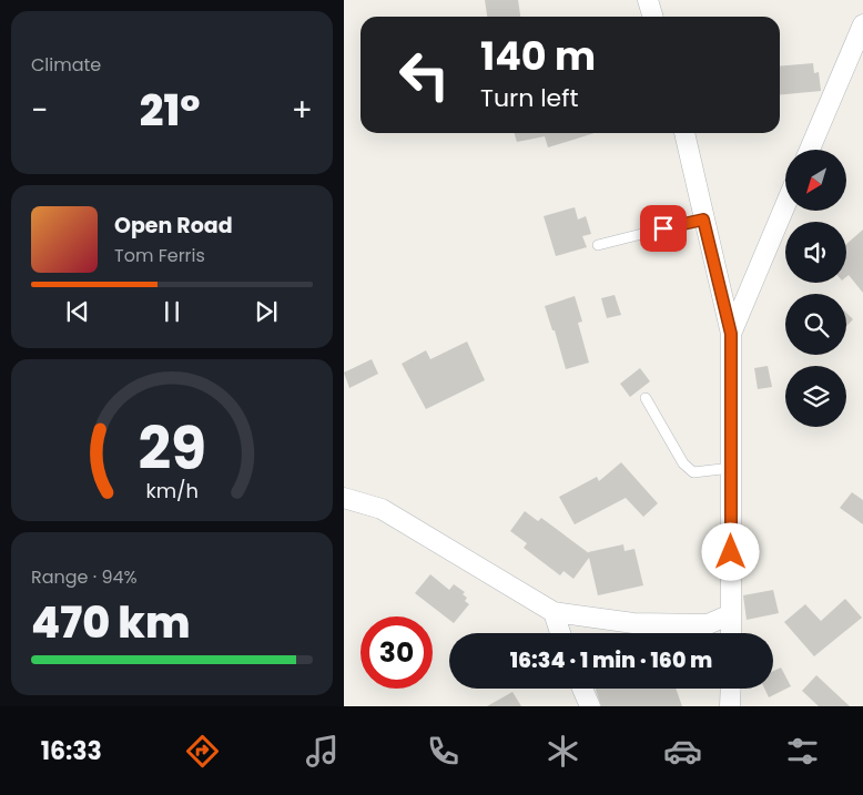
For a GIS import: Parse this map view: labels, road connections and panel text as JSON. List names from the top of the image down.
{
  "north": "bottom left",
  "page": {
    "tile": [
      "Climate",
      ["Range · 94%", "470 km"]
    ],
    "turn": ["140 m", "Turn left"],
    "heat": ["−", "21°", "+"],
    "song": ["Open Road", "Tom Ferris"],
    "limit": "30",
    "trip": "16:34 · 1 min · 160 m",
    "tabs": "16:33",
    "gauge": ["29", "km/h"]
  }
}
